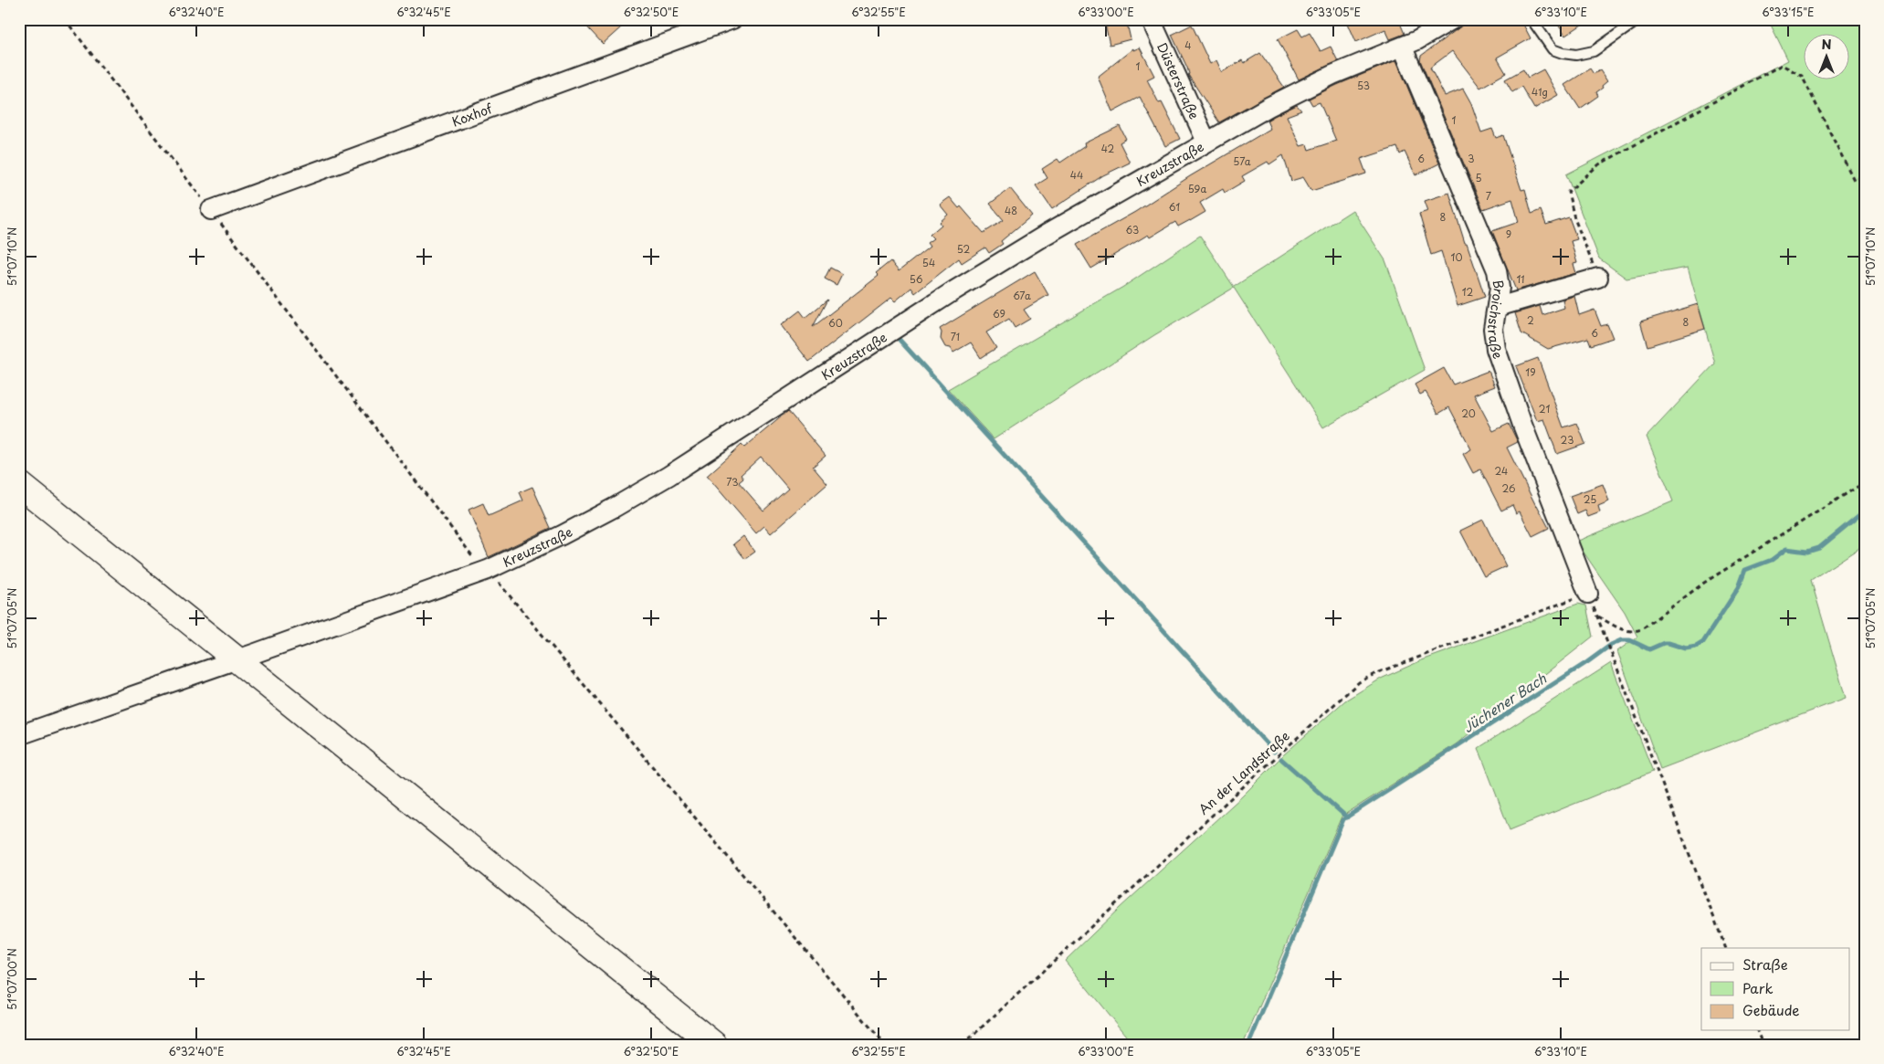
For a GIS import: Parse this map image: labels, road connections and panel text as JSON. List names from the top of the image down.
{
  "streets": {
    "street": [
      "Düsterstraße",
      "Koxhof",
      "Kreuzstraße",
      "Broichstraße"
    ],
    "path": ["An der Landstraße"]
  },
  "crossings": [
    ["Düsterstraße", "Kreuzstraße"],
    ["Kreuzstraße", "Broichstraße"],
    ["Broichstraße", "An der Landstraße"]
  ],
  "water": ["Jüchener Bach"],
  "house_numbers": [
    "4",
    "1",
    "53",
    "41g",
    "1",
    "42",
    "6",
    "3",
    "57a",
    "44",
    "5",
    "59a",
    "7",
    "61",
    "48",
    "8",
    "63",
    "9",
    "52",
    "10",
    "54",
    "56",
    "11",
    "12",
    "67a",
    "69",
    "2",
    "8",
    "60",
    "6",
    "71",
    "19",
    "21",
    "20",
    "23",
    "24",
    "73",
    "26",
    "25"
  ],
  "legend": ["Straße", "Park", "Gebäude"],
  "north": "top",
  "coordinates": [
    "6°32'40\"E",
    "6°32'45\"E",
    "6°32'50\"E",
    "6°32'55\"E",
    "6°33'00\"E",
    "6°33'05\"E",
    "6°33'10\"E",
    "6°33'15\"E",
    "51°07'10\"N",
    "51°07'05\"N",
    "51°07'00\"N"
  ]
}
